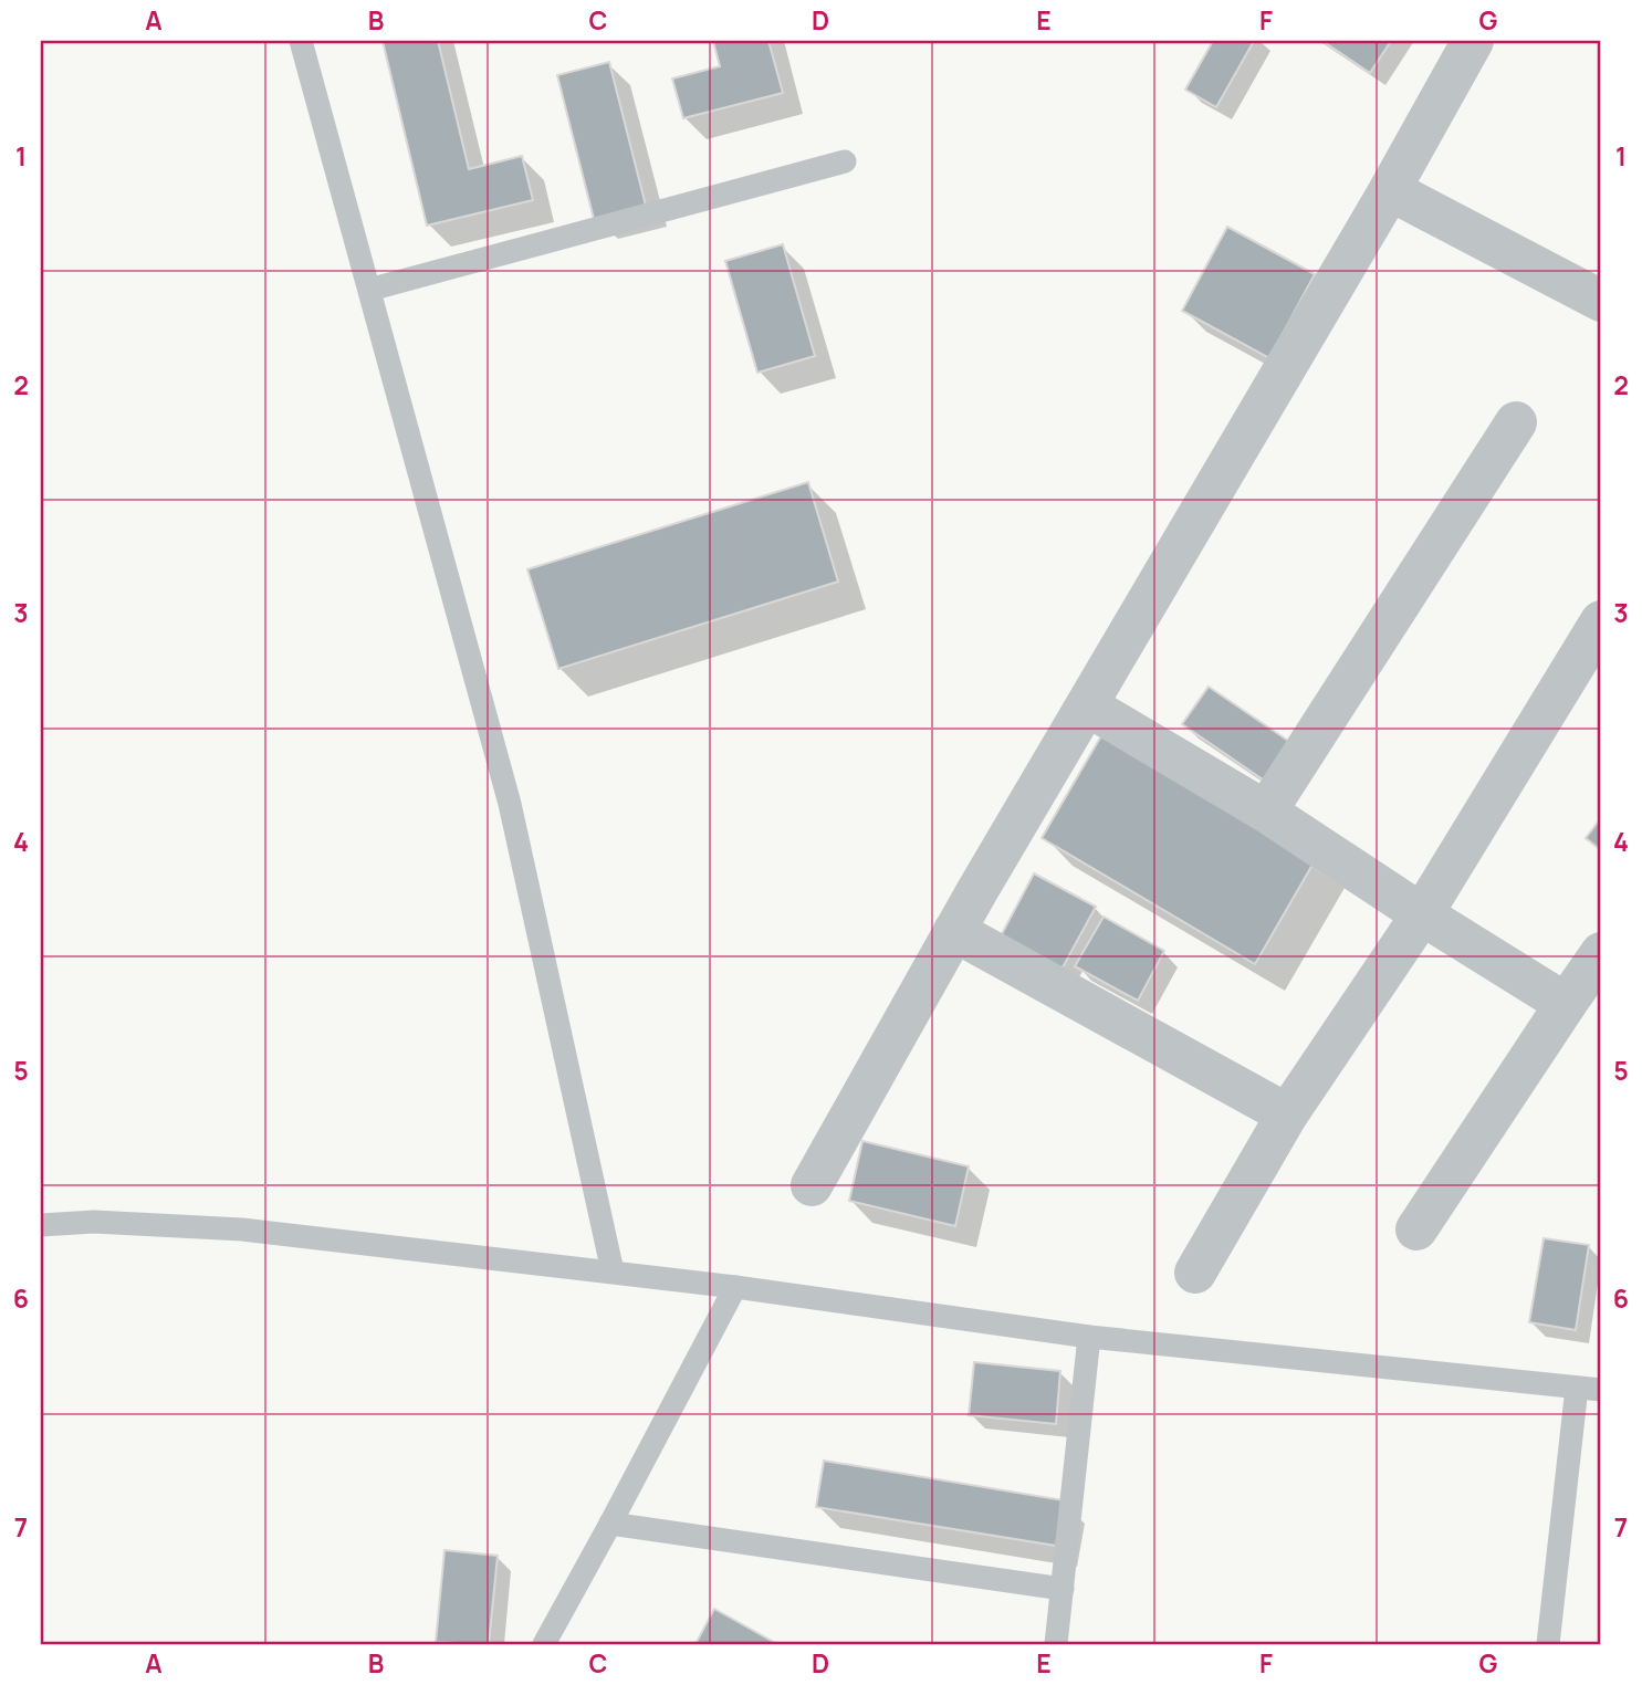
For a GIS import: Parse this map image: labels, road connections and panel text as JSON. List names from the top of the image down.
{
  "grid": {
    "columns": [
      "A",
      "B",
      "C",
      "D",
      "E",
      "F",
      "G"
    ],
    "rows": [
      "1",
      "2",
      "3",
      "4",
      "5",
      "6",
      "7"
    ]
  }
}
